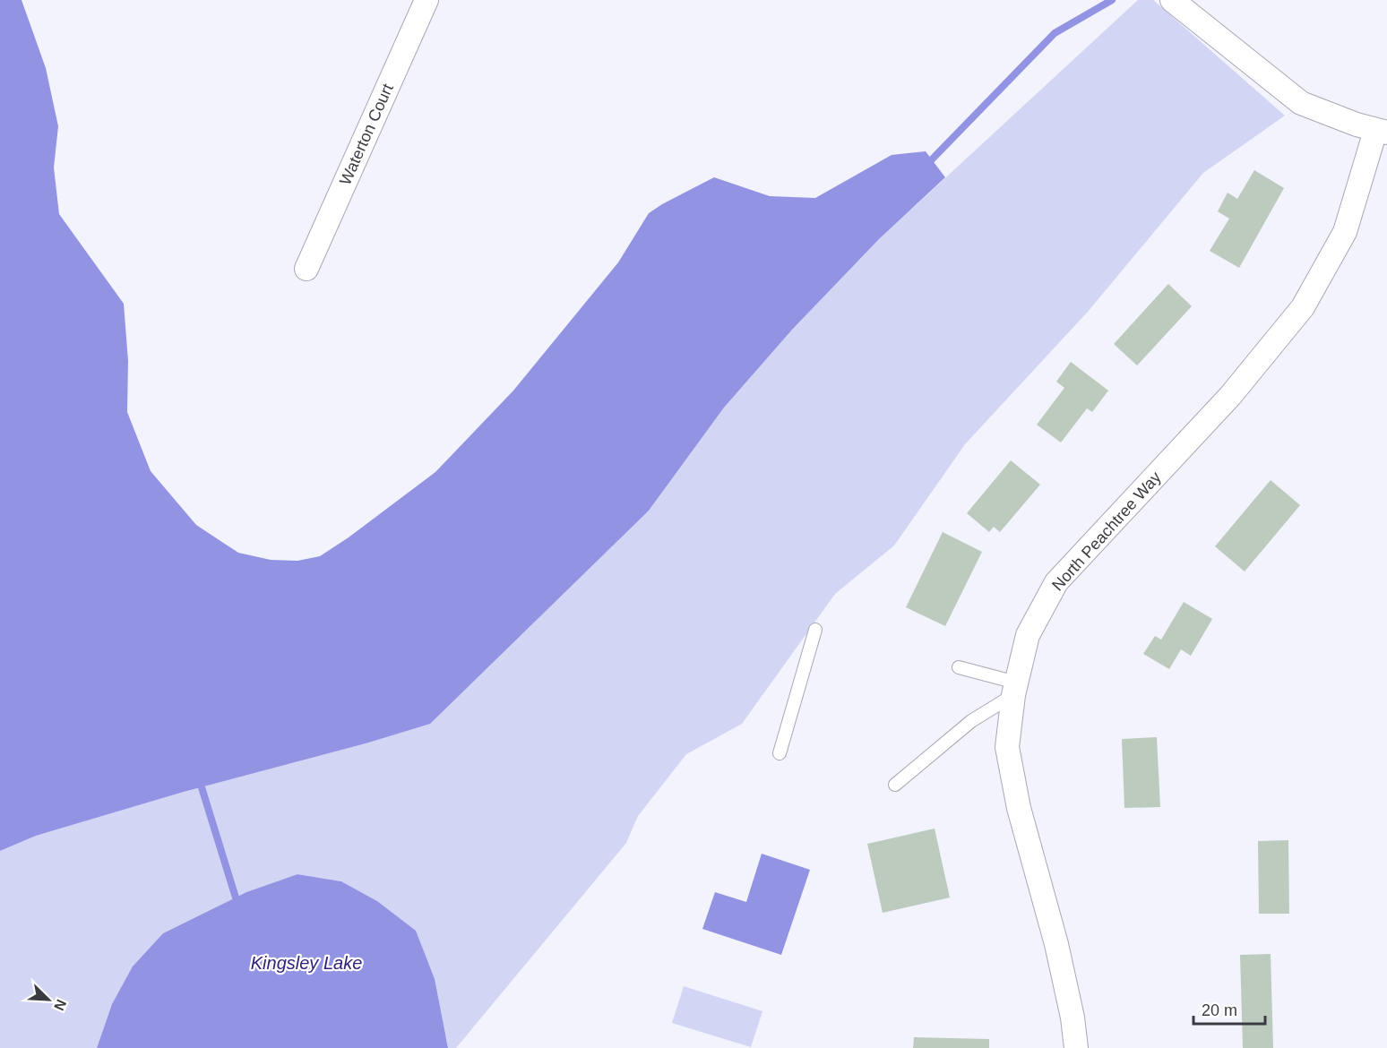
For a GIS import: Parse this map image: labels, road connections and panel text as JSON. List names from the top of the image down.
{
  "streets": {
    "street": ["Waterton Court", "North Peachtree Way"]
  },
  "water": ["Kingsley Lake"],
  "scale_bar": "20 m",
  "north": "bottom right"
}
